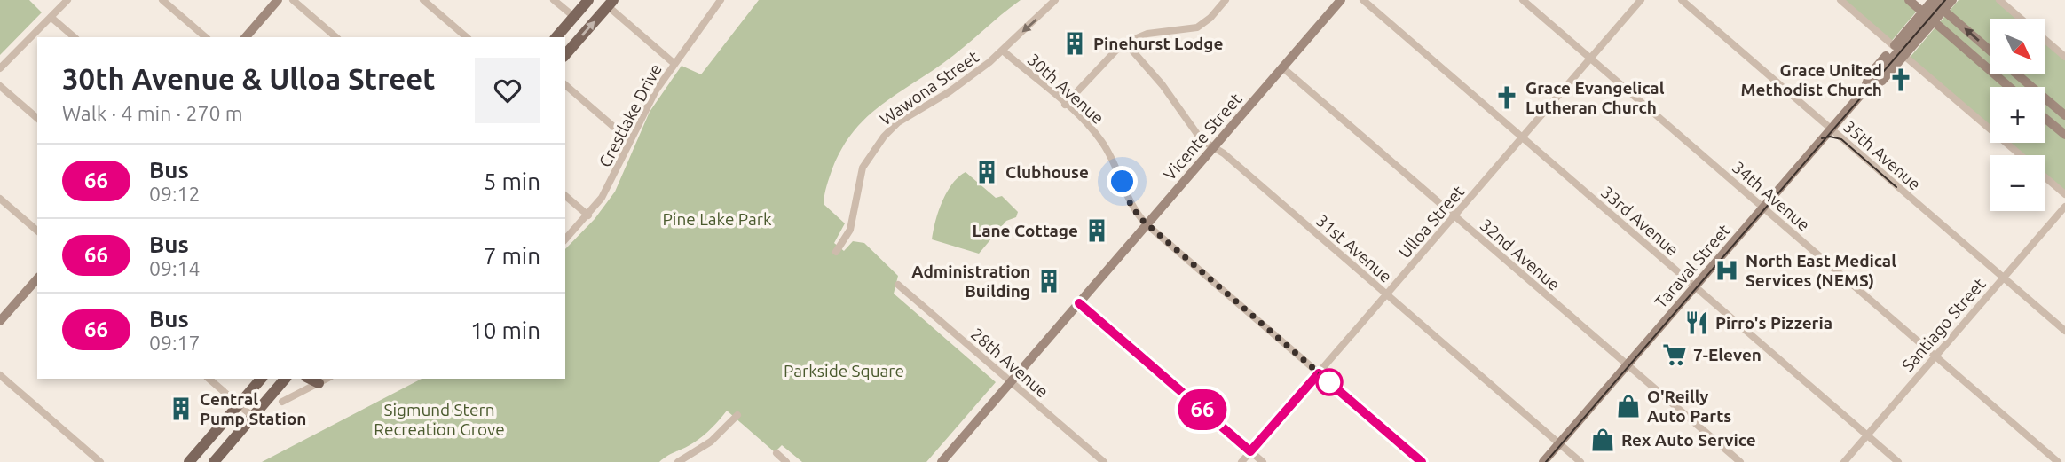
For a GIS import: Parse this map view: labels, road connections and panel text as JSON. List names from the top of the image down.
{
  "streets": {
    "street": [
      "Wawona Street",
      "30th Avenue",
      "Crestlake Drive",
      "Vicente Street",
      "35th Avenue",
      "34th Avenue",
      "33rd Avenue",
      "Ulloa Street",
      "31st Avenue",
      "32nd Avenue",
      "Taraval Street",
      "Santiago Street",
      "28th Avenue"
    ]
  },
  "crossings": [
    ["Wawona Street", "30th Avenue"],
    ["30th Avenue", "Vicente Street"],
    ["30th Avenue", "Ulloa Street"],
    ["Vicente Street", "31st Avenue"],
    ["Vicente Street", "32nd Avenue"],
    ["Vicente Street", "28th Avenue"],
    ["35th Avenue", "Taraval Street"],
    ["35th Avenue", "Santiago Street"],
    ["34th Avenue", "Ulloa Street"],
    ["34th Avenue", "Taraval Street"],
    ["34th Avenue", "Santiago Street"],
    ["33rd Avenue", "Ulloa Street"],
    ["33rd Avenue", "Taraval Street"],
    ["33rd Avenue", "Santiago Street"],
    ["Ulloa Street", "31st Avenue"],
    ["Ulloa Street", "32nd Avenue"],
    ["31st Avenue", "Taraval Street"],
    ["32nd Avenue", "Taraval Street"]
  ],
  "parks": ["Pine Lake Park", "Parkside Square", "Sigmund Stern Recreation Grove"],
  "places": {
    "building": [
      "Pinehurst Lodge",
      "Clubhouse",
      "Lane Cottage",
      "Administration Building",
      "Central Pump Station"
    ],
    "church": ["Grace United Methodist Church", "Grace Evangelical Lutheran Church"],
    "hospital": ["North East Medical Services (NEMS)"],
    "restaurant": ["Pirro's Pizzeria"],
    "supermarket": ["7-Eleven"],
    "shop": ["O'Reilly Auto Parts", "Rex Auto Service"]
  },
  "lines": ["bus line 66"],
  "north": "bottom right",
  "page": {
    "on_map": "66",
    "map_buttons": ["+", "−"],
    "heading": ["30th Avenue & Ulloa Street", "Walk · 4 min · 270 m"],
    "list": [
      {
        "mark": "66",
        "name": "Bus",
        "note": "09:12",
        "value": "5 min"
      },
      {
        "mark": "66",
        "name": "Bus",
        "note": "09:14",
        "value": "7 min"
      },
      {
        "mark": "66",
        "name": "Bus",
        "note": "09:17",
        "value": "10 min"
      }
    ]
  }
}
